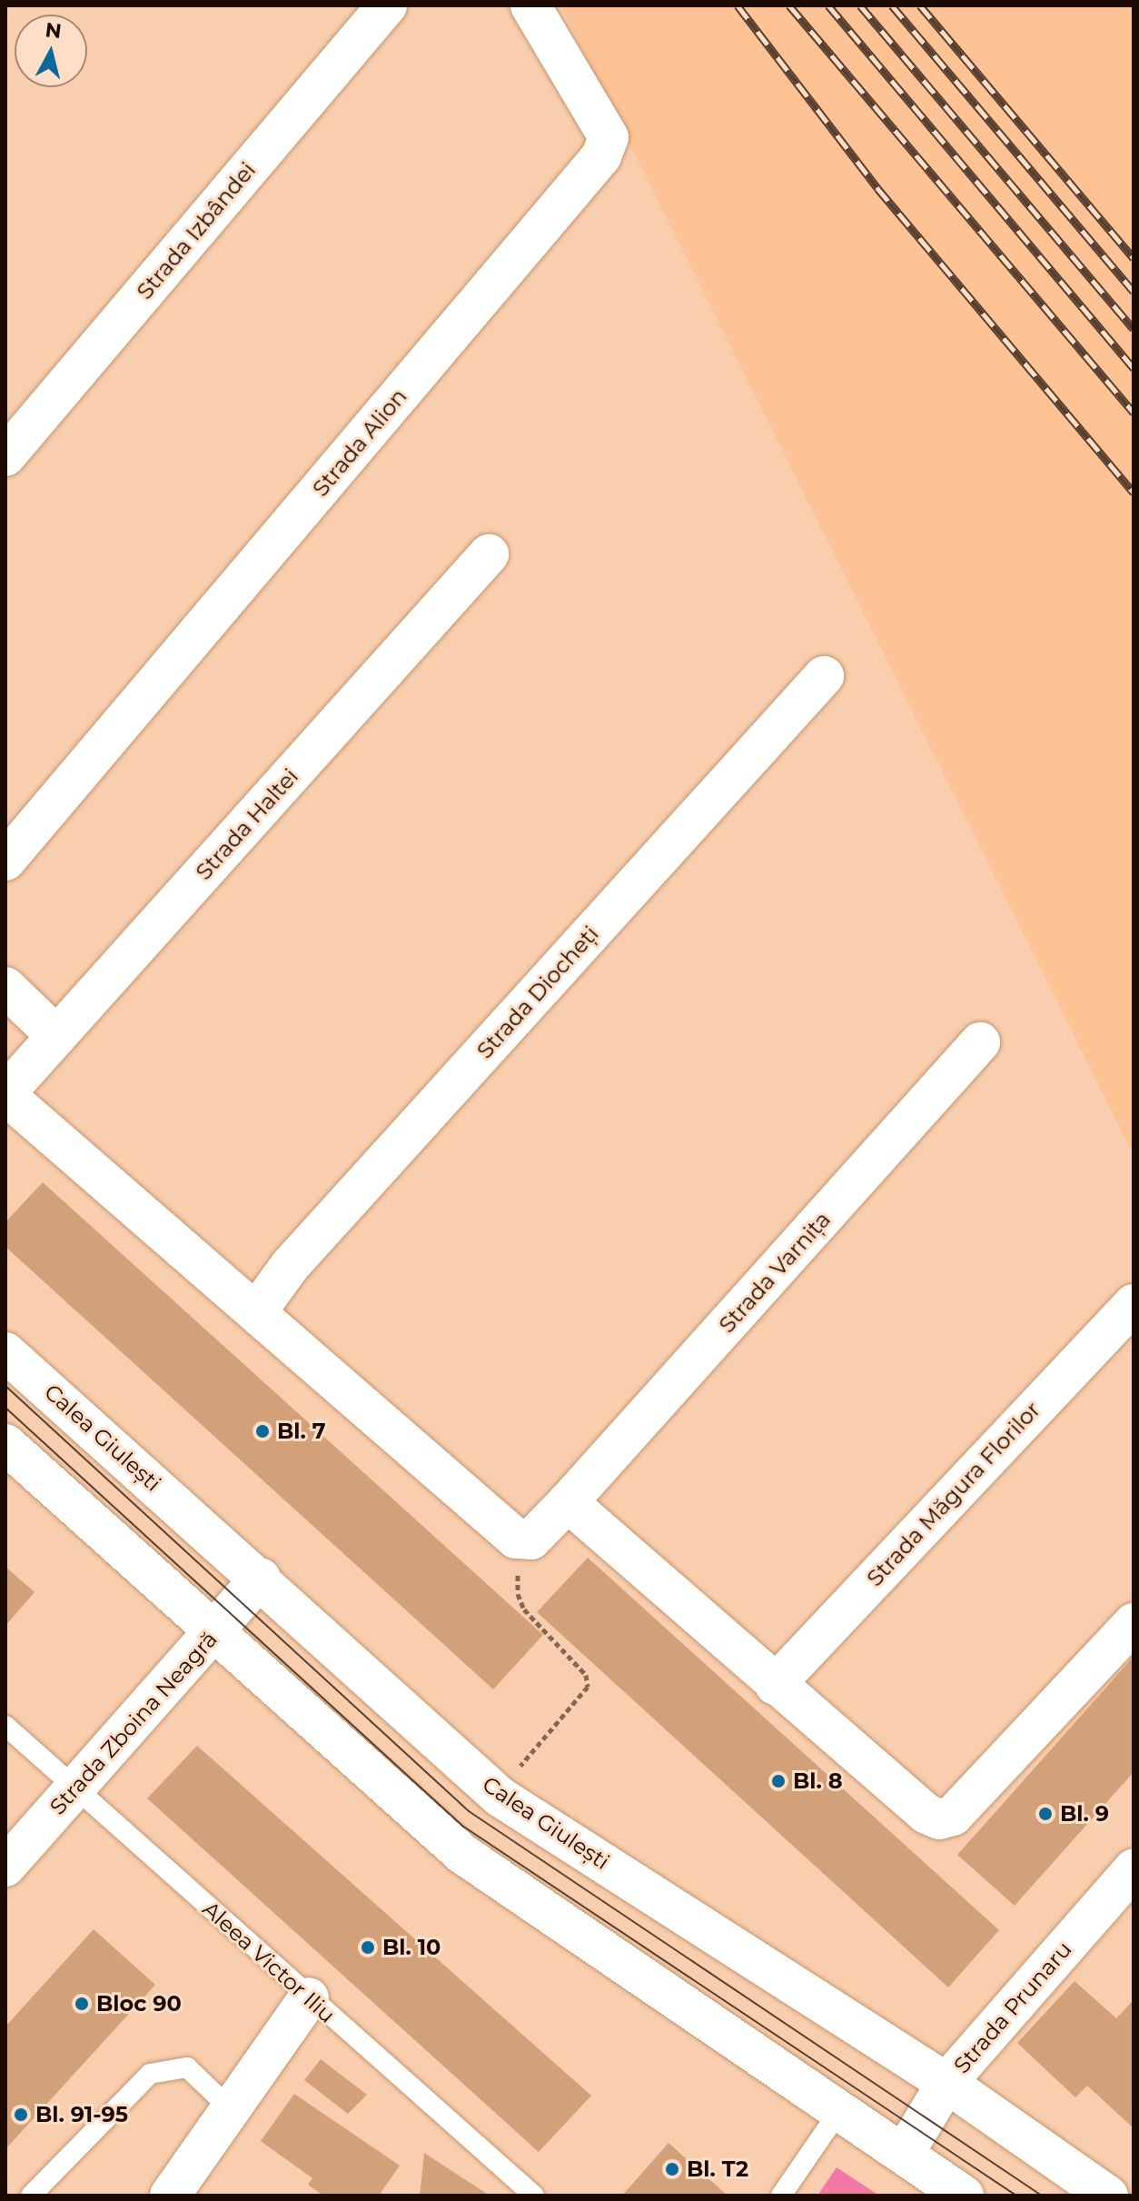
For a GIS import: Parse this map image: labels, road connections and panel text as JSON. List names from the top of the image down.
{
  "streets": {
    "street": [
      "Strada Izbândei",
      "Strada Alion",
      "Strada Haltei",
      "Strada Diocheți",
      "Strada Varnița",
      "Calea Giulești",
      "Strada Măgura Florilor",
      "Strada Zboina Neagră",
      "Strada Prunaru"
    ],
    "lane": ["Aleea Victor Iliu"]
  },
  "crossings": [
    ["Calea Giulești", "Strada Zboina Neagră"],
    ["Calea Giulești", "Strada Prunaru"],
    ["Strada Zboina Neagră", "Aleea Victor Iliu"]
  ],
  "places": [
    "Bl. 7",
    "Bl. 8",
    "Bl. 9",
    "Bl. 10",
    "Bloc 90",
    "Bl. 91-95",
    "Bl. T2"
  ],
  "north": "top"
}
